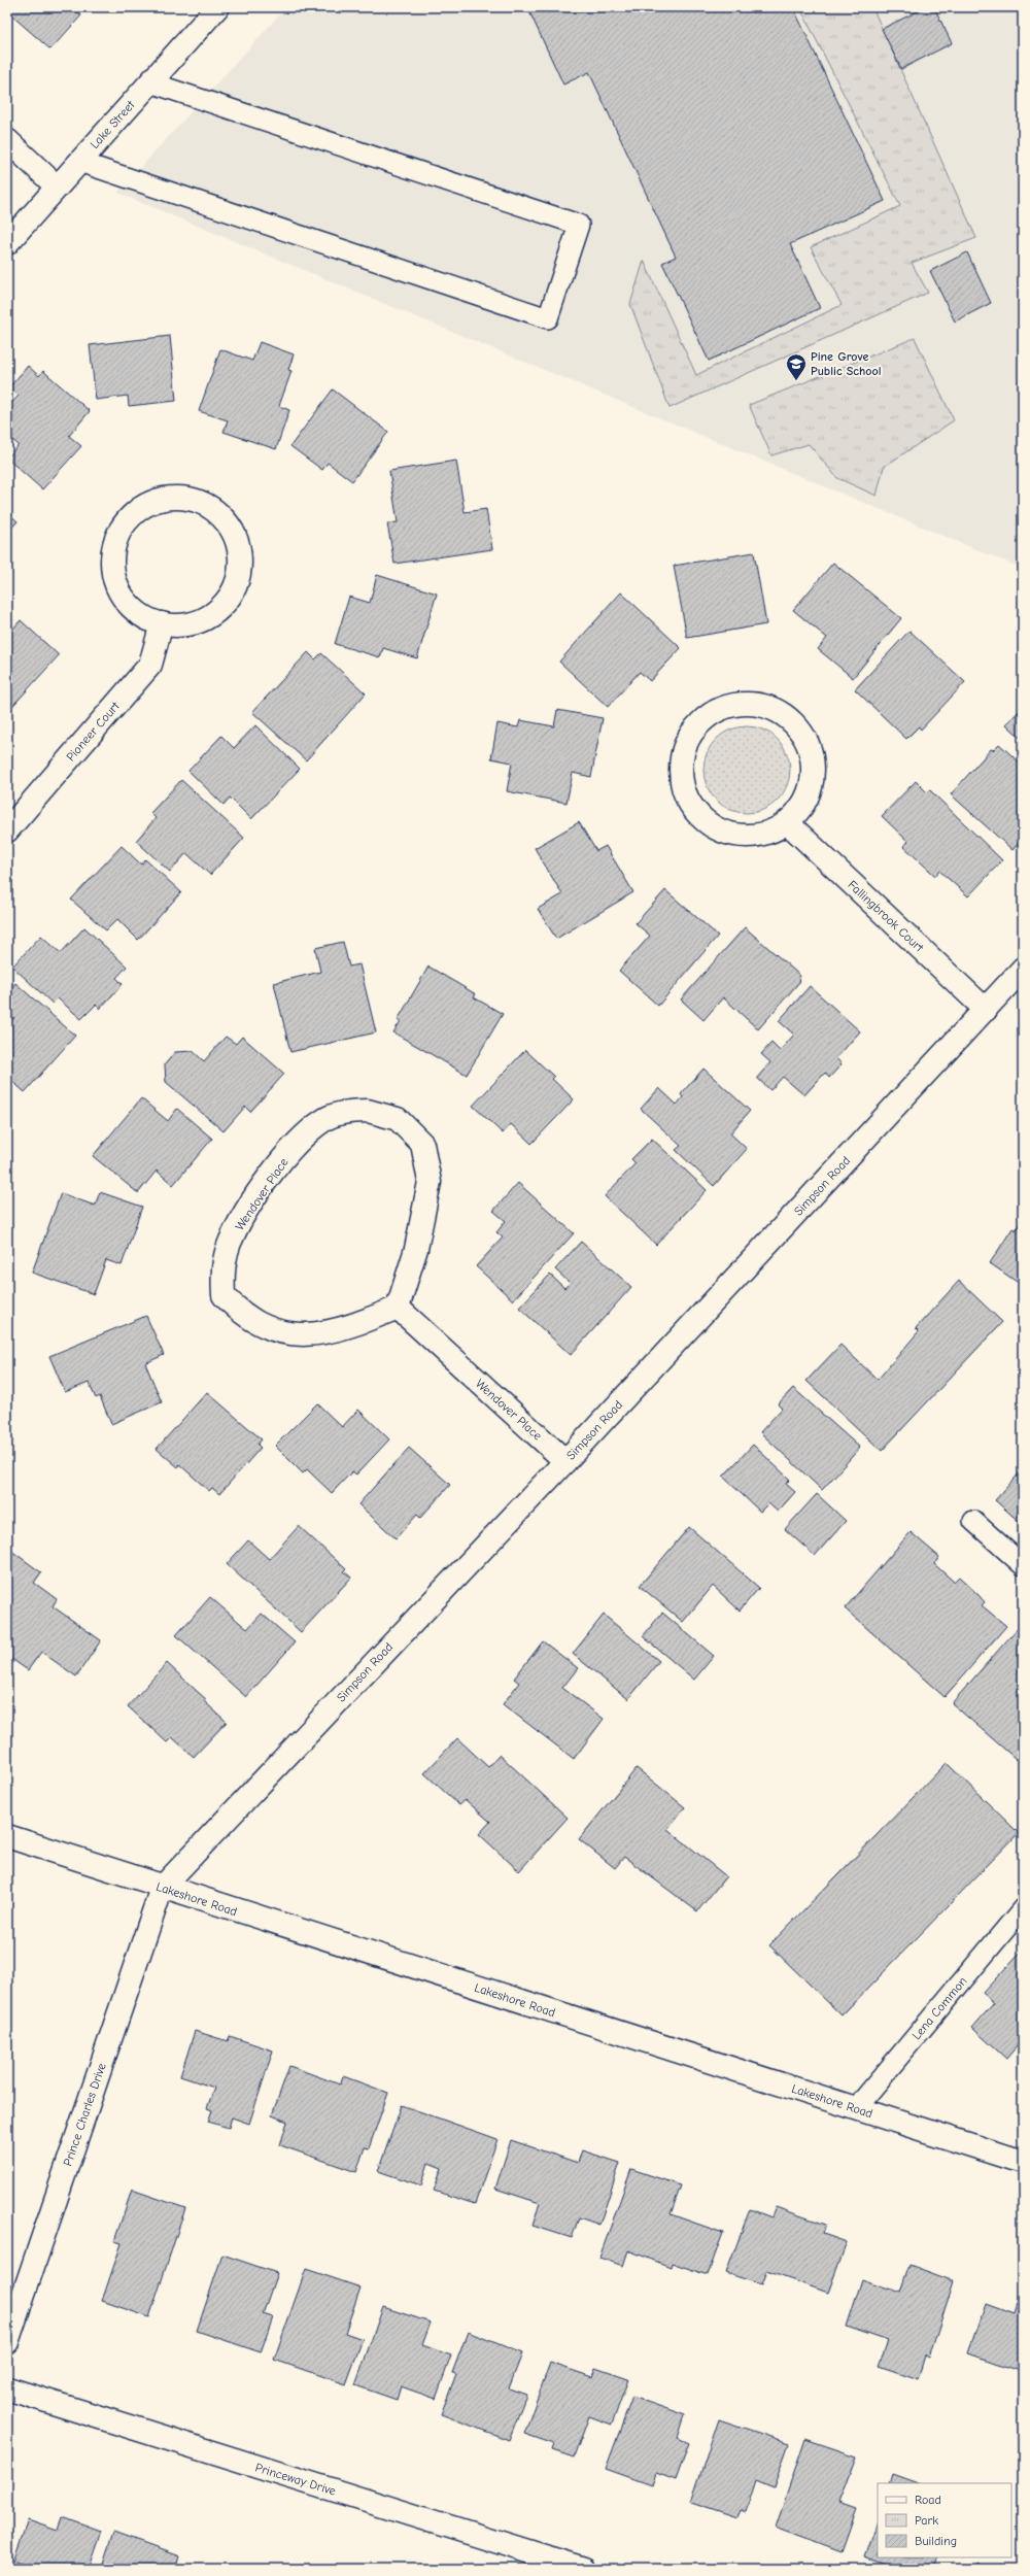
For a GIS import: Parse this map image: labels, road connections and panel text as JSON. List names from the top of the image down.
{
  "streets": {
    "street": [
      "Lake Street",
      "Pioneer Court",
      "Fallingbrook Court",
      "Simpson Road",
      "Wendover Place",
      "Lakeshore Road",
      "Prince Charles Drive",
      "Princeway Drive"
    ],
    "lane": ["Lena Common"]
  },
  "crossings": [
    ["Fallingbrook Court", "Simpson Road"],
    ["Simpson Road", "Wendover Place"],
    ["Simpson Road", "Lakeshore Road"],
    ["Simpson Road", "Prince Charles Drive"],
    ["Lakeshore Road", "Lena Common"],
    ["Lakeshore Road", "Prince Charles Drive"]
  ],
  "places": {
    "school or university": ["Pine Grove Public School"]
  },
  "legend": ["Road", "Park", "Building"]
}
